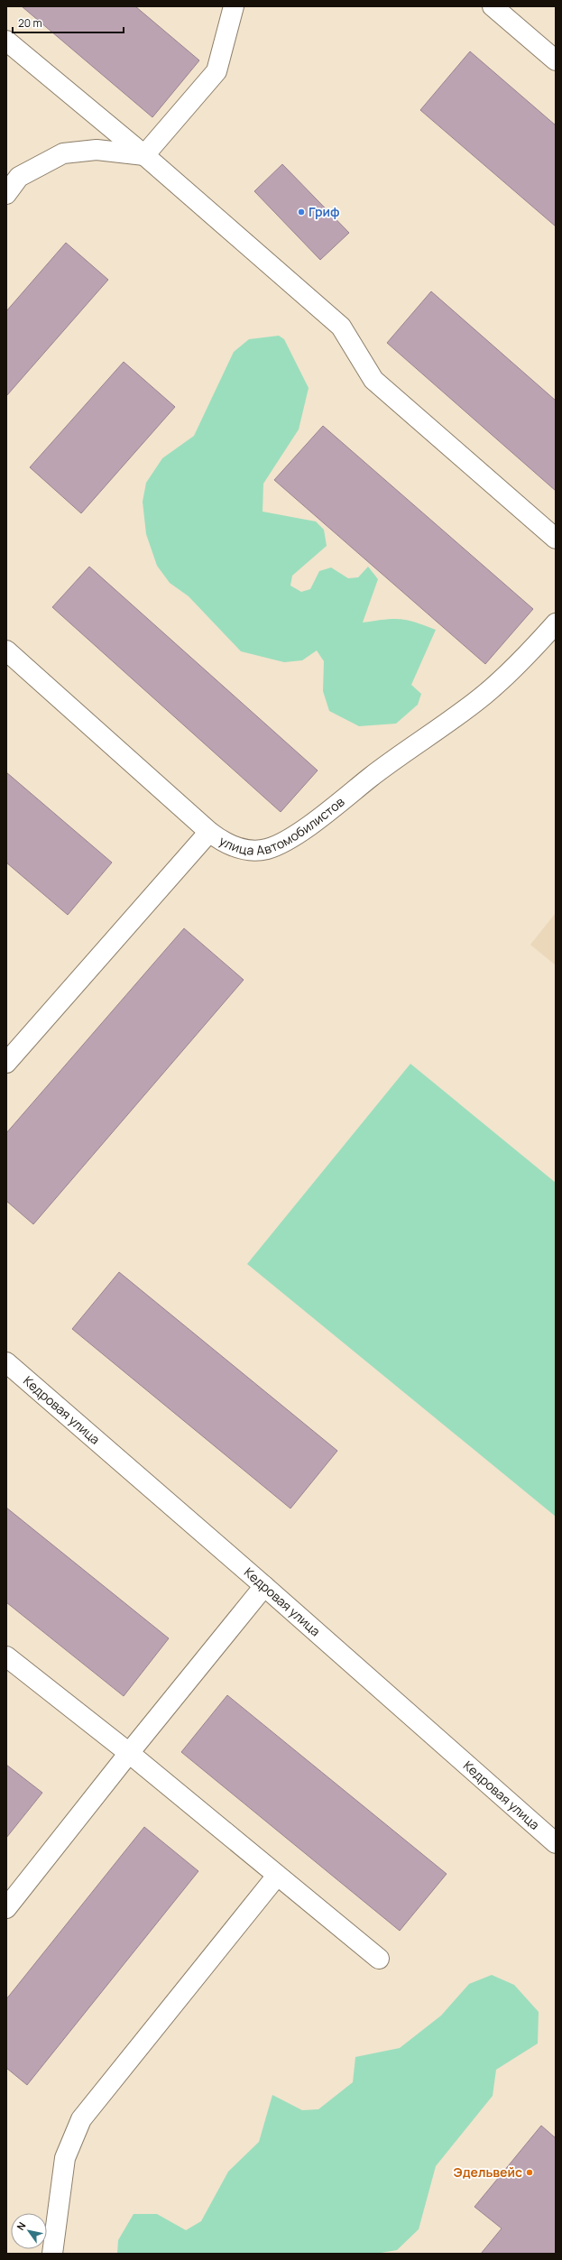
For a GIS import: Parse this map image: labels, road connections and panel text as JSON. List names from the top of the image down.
{
  "streets": {
    "street": ["улица Автомобилистов", "Кедровая улица"]
  },
  "places": ["Гриф", "Эдельвейс"],
  "scale_bar": "20 m",
  "north": "top left"
}
